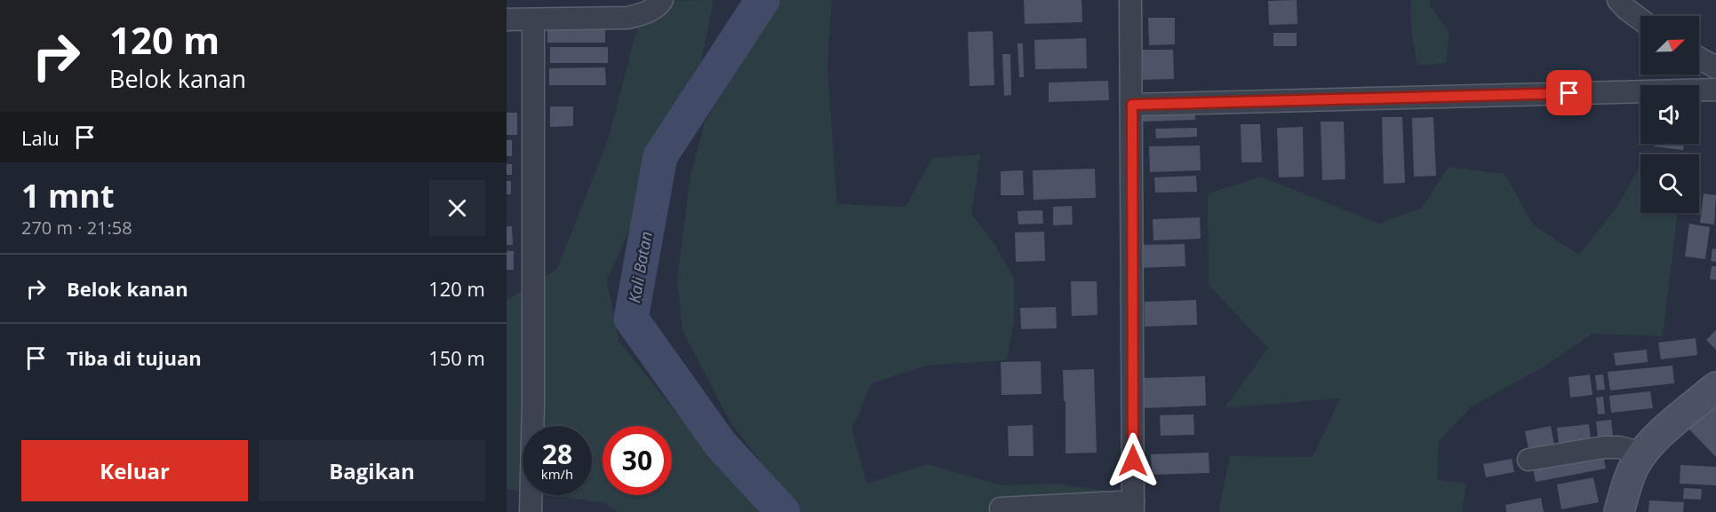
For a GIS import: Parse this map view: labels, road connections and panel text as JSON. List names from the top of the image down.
{
  "water": ["Kali Batan"],
  "north": "top right",
  "page": {
    "turn": ["120 m", "Belok kanan"],
    "then": "Lalu",
    "heading": ["1 mnt", "270 m · 21:58"],
    "list": [
      {
        "name": "Belok kanan",
        "value": "120 m"
      },
      {
        "name": "Tiba di tujuan",
        "value": "150 m"
      }
    ],
    "speed": "28 km/h",
    "limit": "30",
    "buttons": ["Keluar", "Bagikan"]
  }
}
